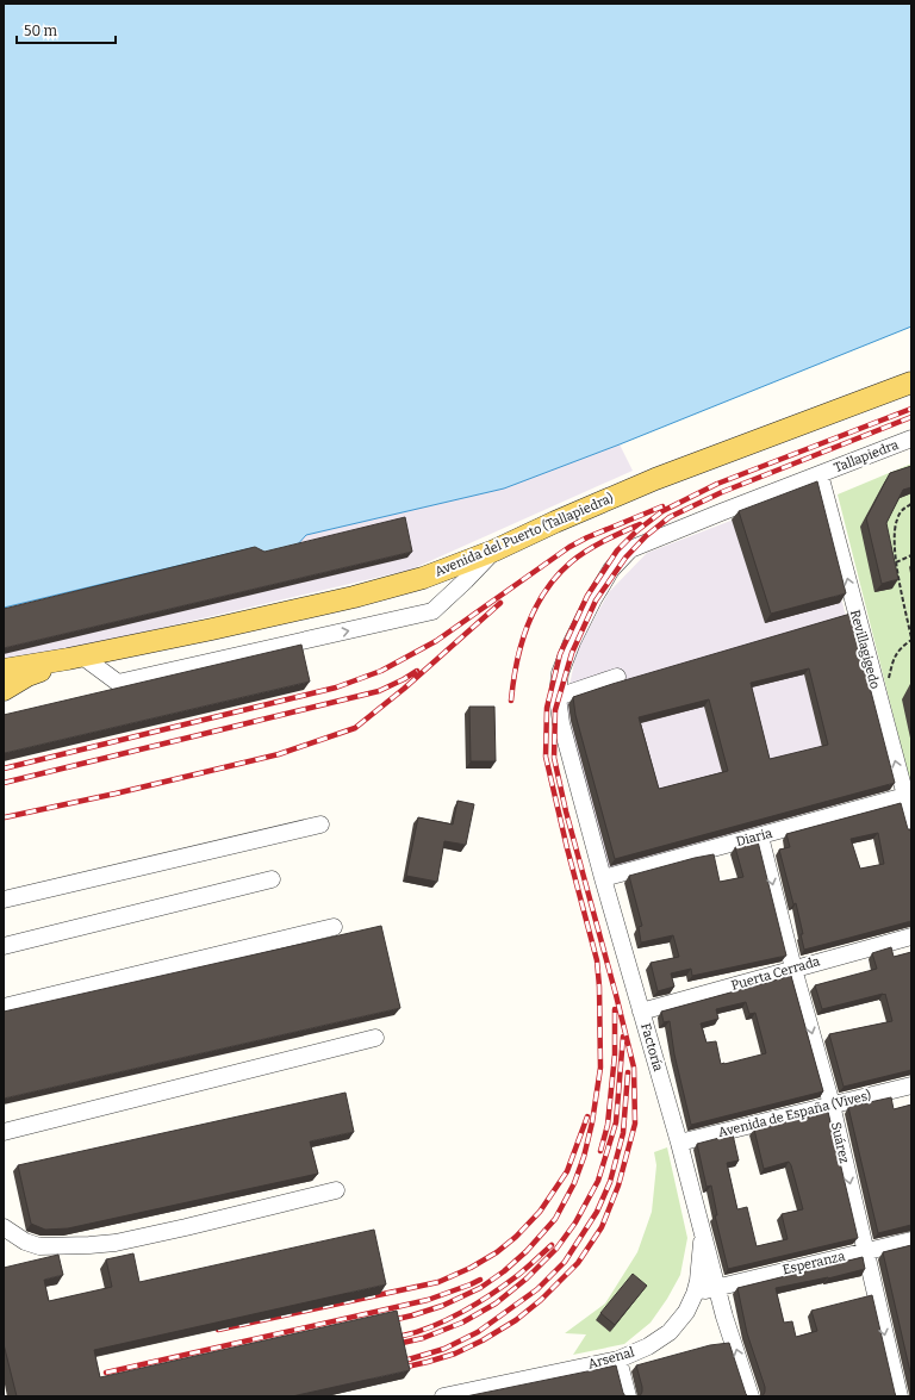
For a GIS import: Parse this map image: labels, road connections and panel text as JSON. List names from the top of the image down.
{
  "streets": {
    "main road": ["Avenida del Puerto (Tallapiedra)"],
    "street": [
      "Tallapiedra",
      "Revillagigedo",
      "Diaria",
      "Puerta Cerrada",
      "Factoría",
      "Avenida de España (Vives)",
      "Suárez",
      "Esperanza",
      "Arsenal"
    ]
  },
  "crossings": [
    ["Tallapiedra", "Revillagigedo"],
    ["Tallapiedra", "Factoría"],
    ["Revillagigedo", "Diaria"],
    ["Diaria", "Factoría"],
    ["Diaria", "Suárez"],
    ["Puerta Cerrada", "Factoría"],
    ["Puerta Cerrada", "Suárez"],
    ["Factoría", "Avenida de España (Vives)"],
    ["Factoría", "Esperanza"],
    ["Factoría", "Arsenal"],
    ["Avenida de España (Vives)", "Suárez"],
    ["Suárez", "Esperanza"],
    ["Esperanza", "Arsenal"]
  ],
  "one_way": ["Revillagigedo", "Suárez"],
  "scale_bar": "50 m"
}
